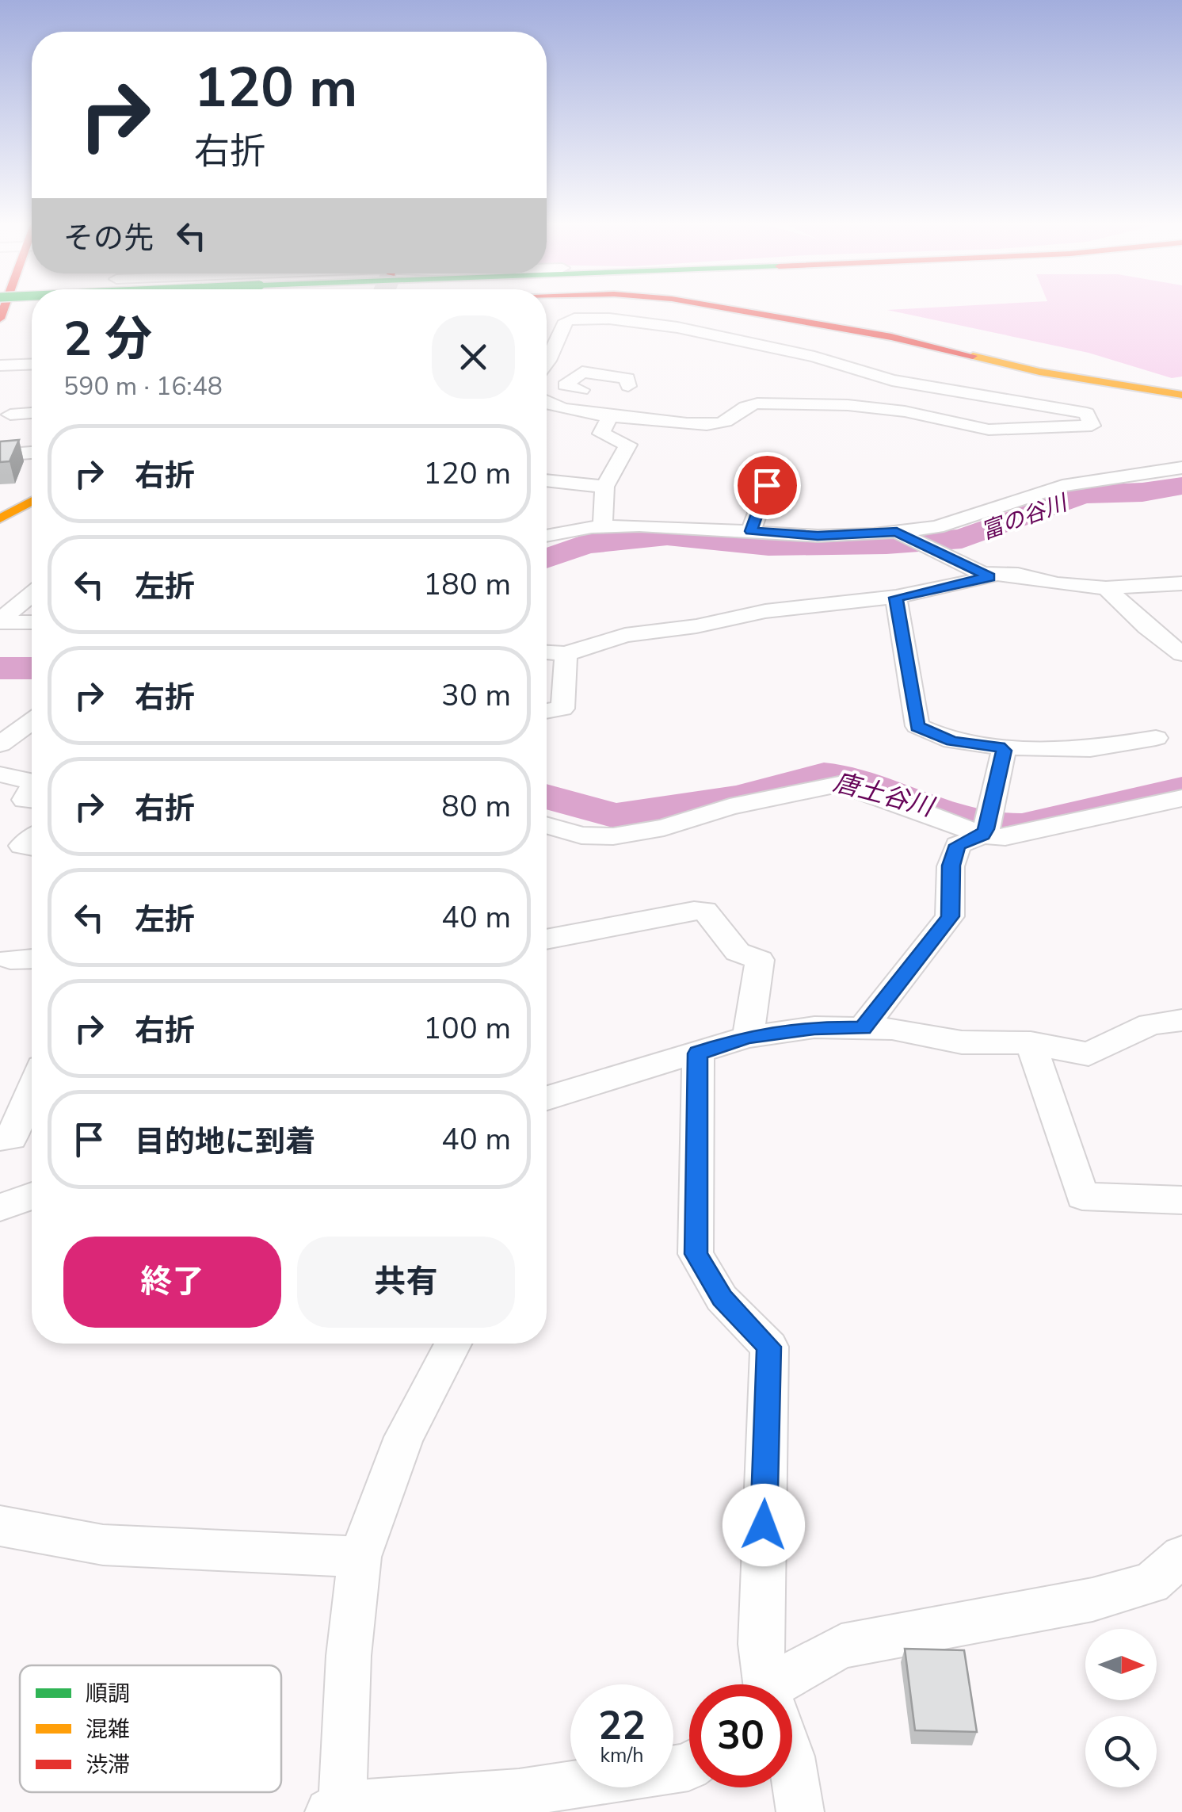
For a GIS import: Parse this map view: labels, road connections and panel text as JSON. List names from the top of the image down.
{
  "water": ["富の谷川", "唐土谷川"],
  "legend": ["順調", "混雑", "渋滞"],
  "north": "right",
  "page": {
    "turn": ["120 m", "右折"],
    "then": "その先",
    "heading": ["2 分", "590 m · 16:48"],
    "list": [
      {
        "name": "右折",
        "value": "120 m"
      },
      {
        "name": "左折",
        "value": "180 m"
      },
      {
        "name": "右折",
        "value": "30 m"
      },
      {
        "name": "右折",
        "value": "80 m"
      },
      {
        "name": "左折",
        "value": "40 m"
      },
      {
        "name": "右折",
        "value": "100 m"
      },
      {
        "name": "目的地に到着",
        "value": "40 m"
      }
    ],
    "buttons": ["終了", "共有"],
    "speed": "22 km/h",
    "limit": "30"
  }
}
